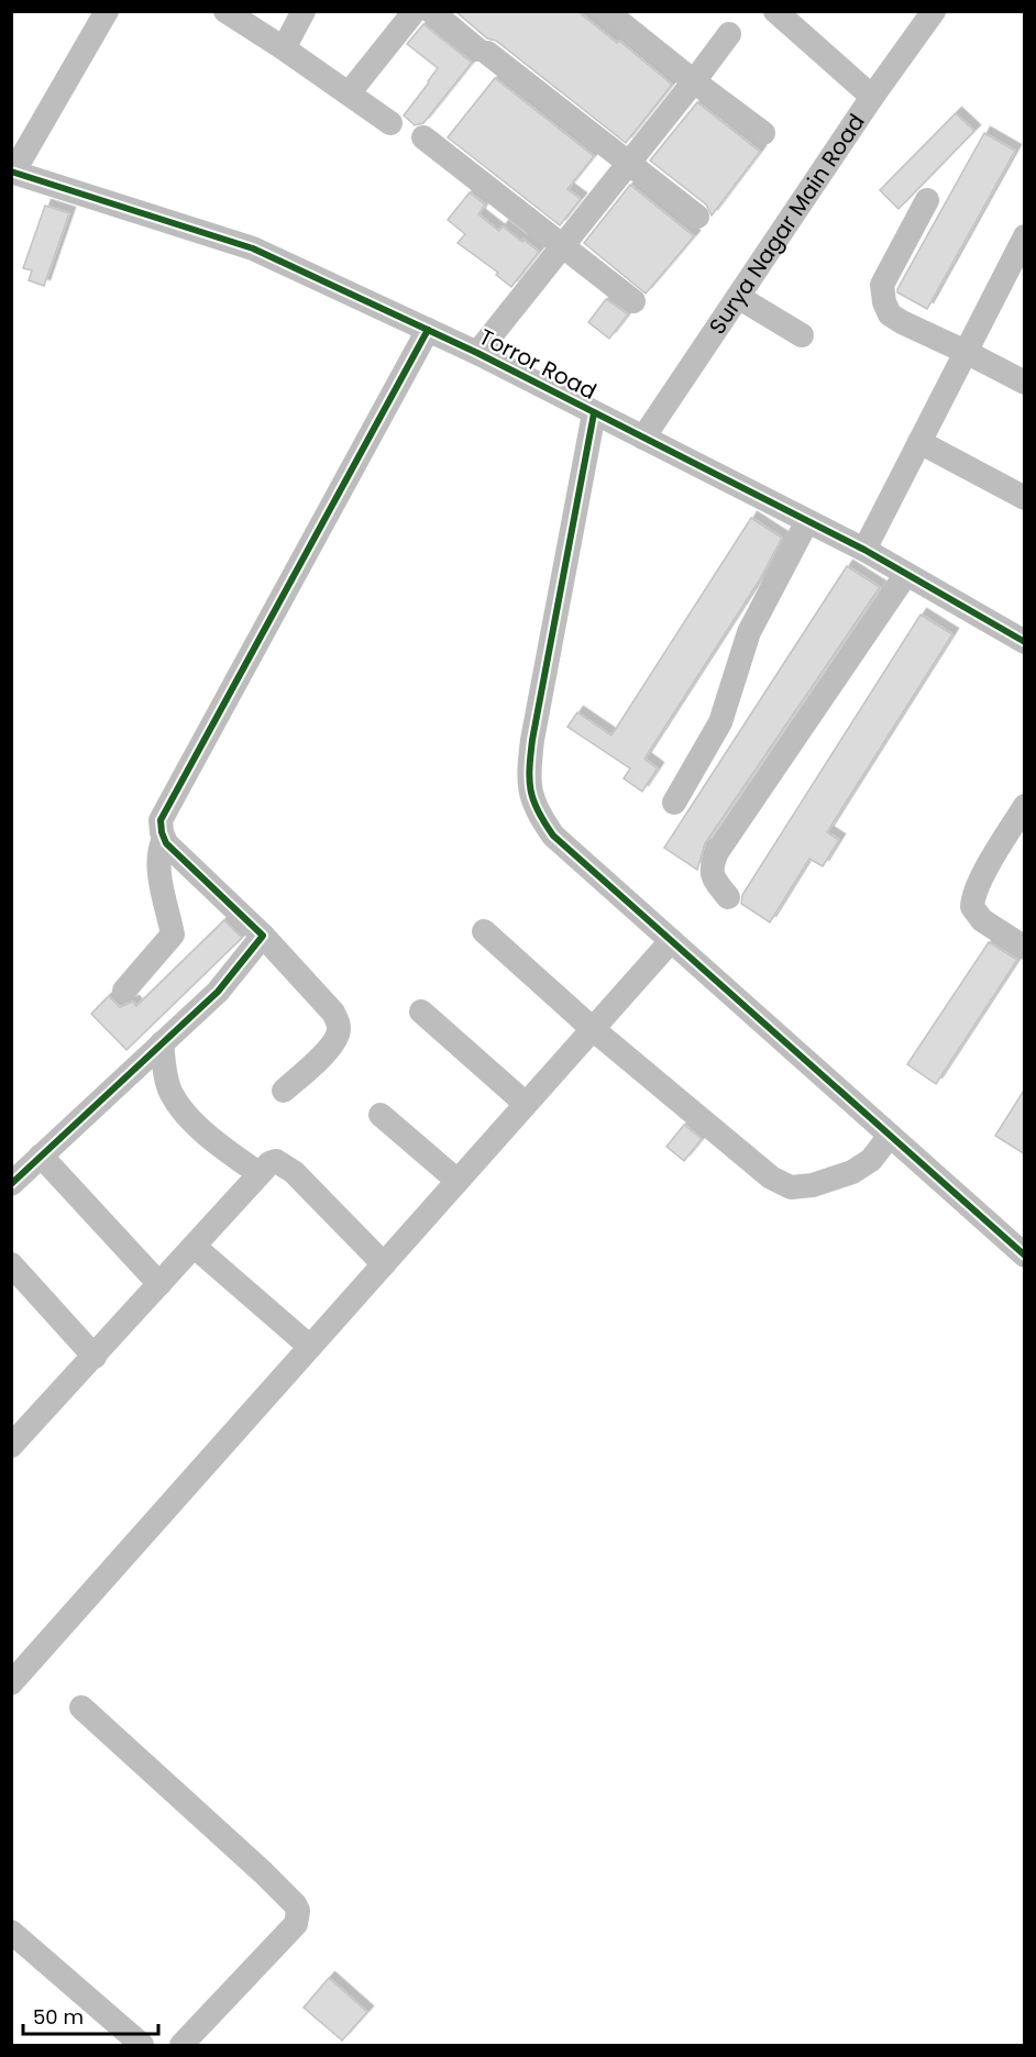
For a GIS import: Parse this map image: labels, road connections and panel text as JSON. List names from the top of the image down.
{
  "streets": {
    "street": ["Surya Nagar Main Road", "Torror Road"]
  },
  "crossings": [
    ["Surya Nagar Main Road", "Torror Road"]
  ],
  "scale_bar": "50 m"
}
